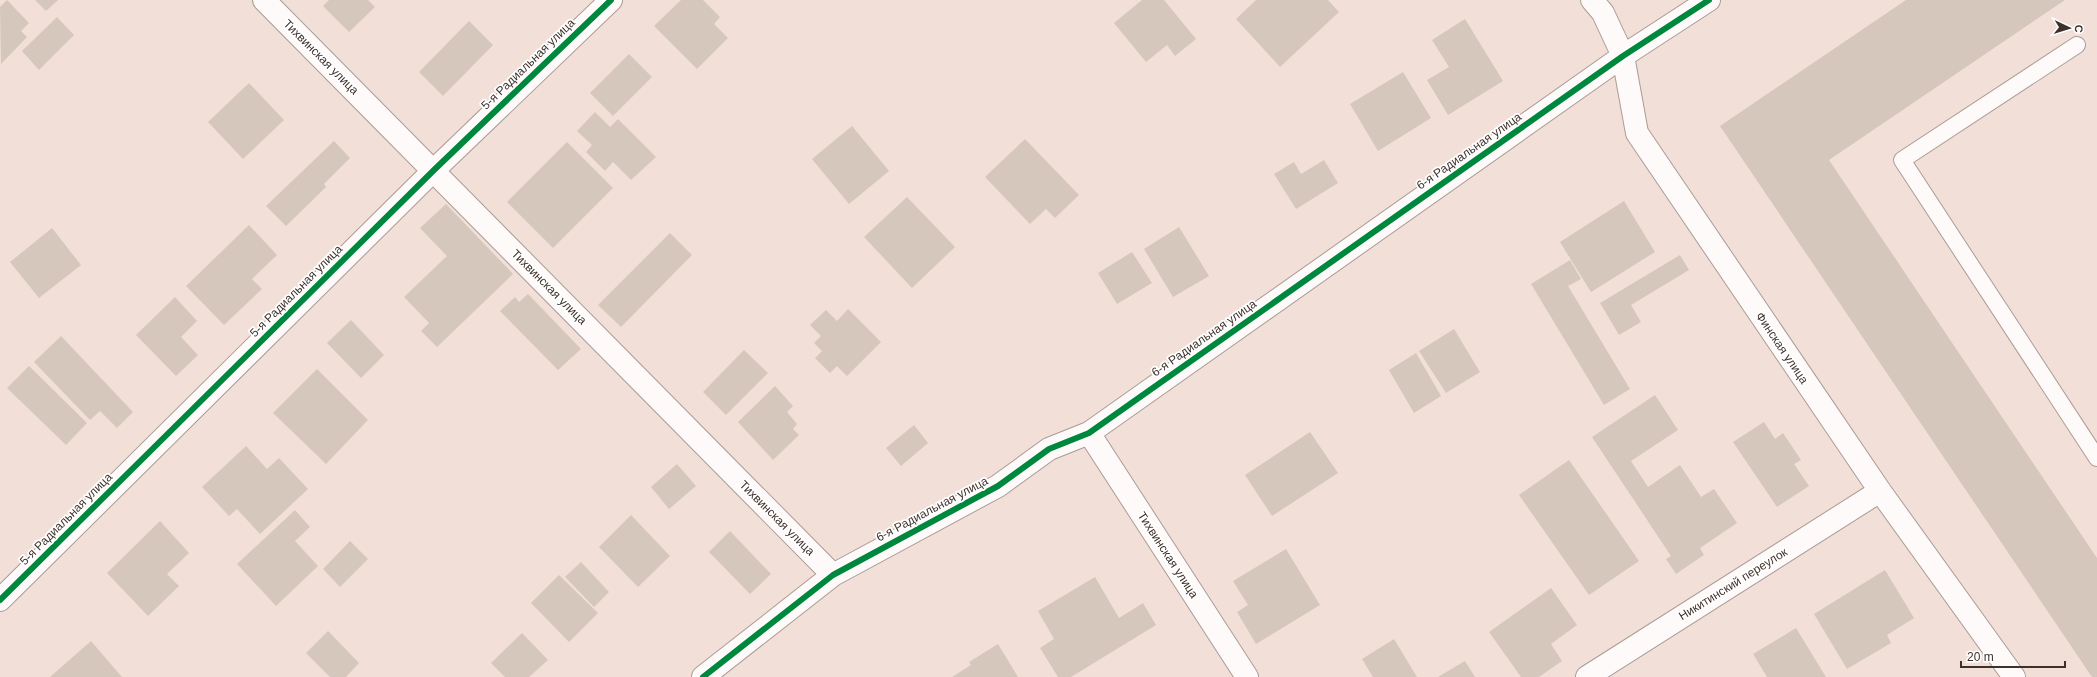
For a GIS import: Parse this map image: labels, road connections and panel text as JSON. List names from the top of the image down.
{
  "streets": {
    "street": [
      "Тихвинская улица",
      "5-я Радиальная улица",
      "6-я Радиальная улица",
      "Финская улица",
      "Никитинский переулок"
    ]
  },
  "crossings": [
    ["Тихвинская улица", "5-я Радиальная улица"],
    ["Тихвинская улица", "6-я Радиальная улица"],
    ["6-я Радиальная улица", "Финская улица"],
    ["Финская улица", "Никитинский переулок"]
  ],
  "scale_bar": "20 m",
  "north": "right"
}
